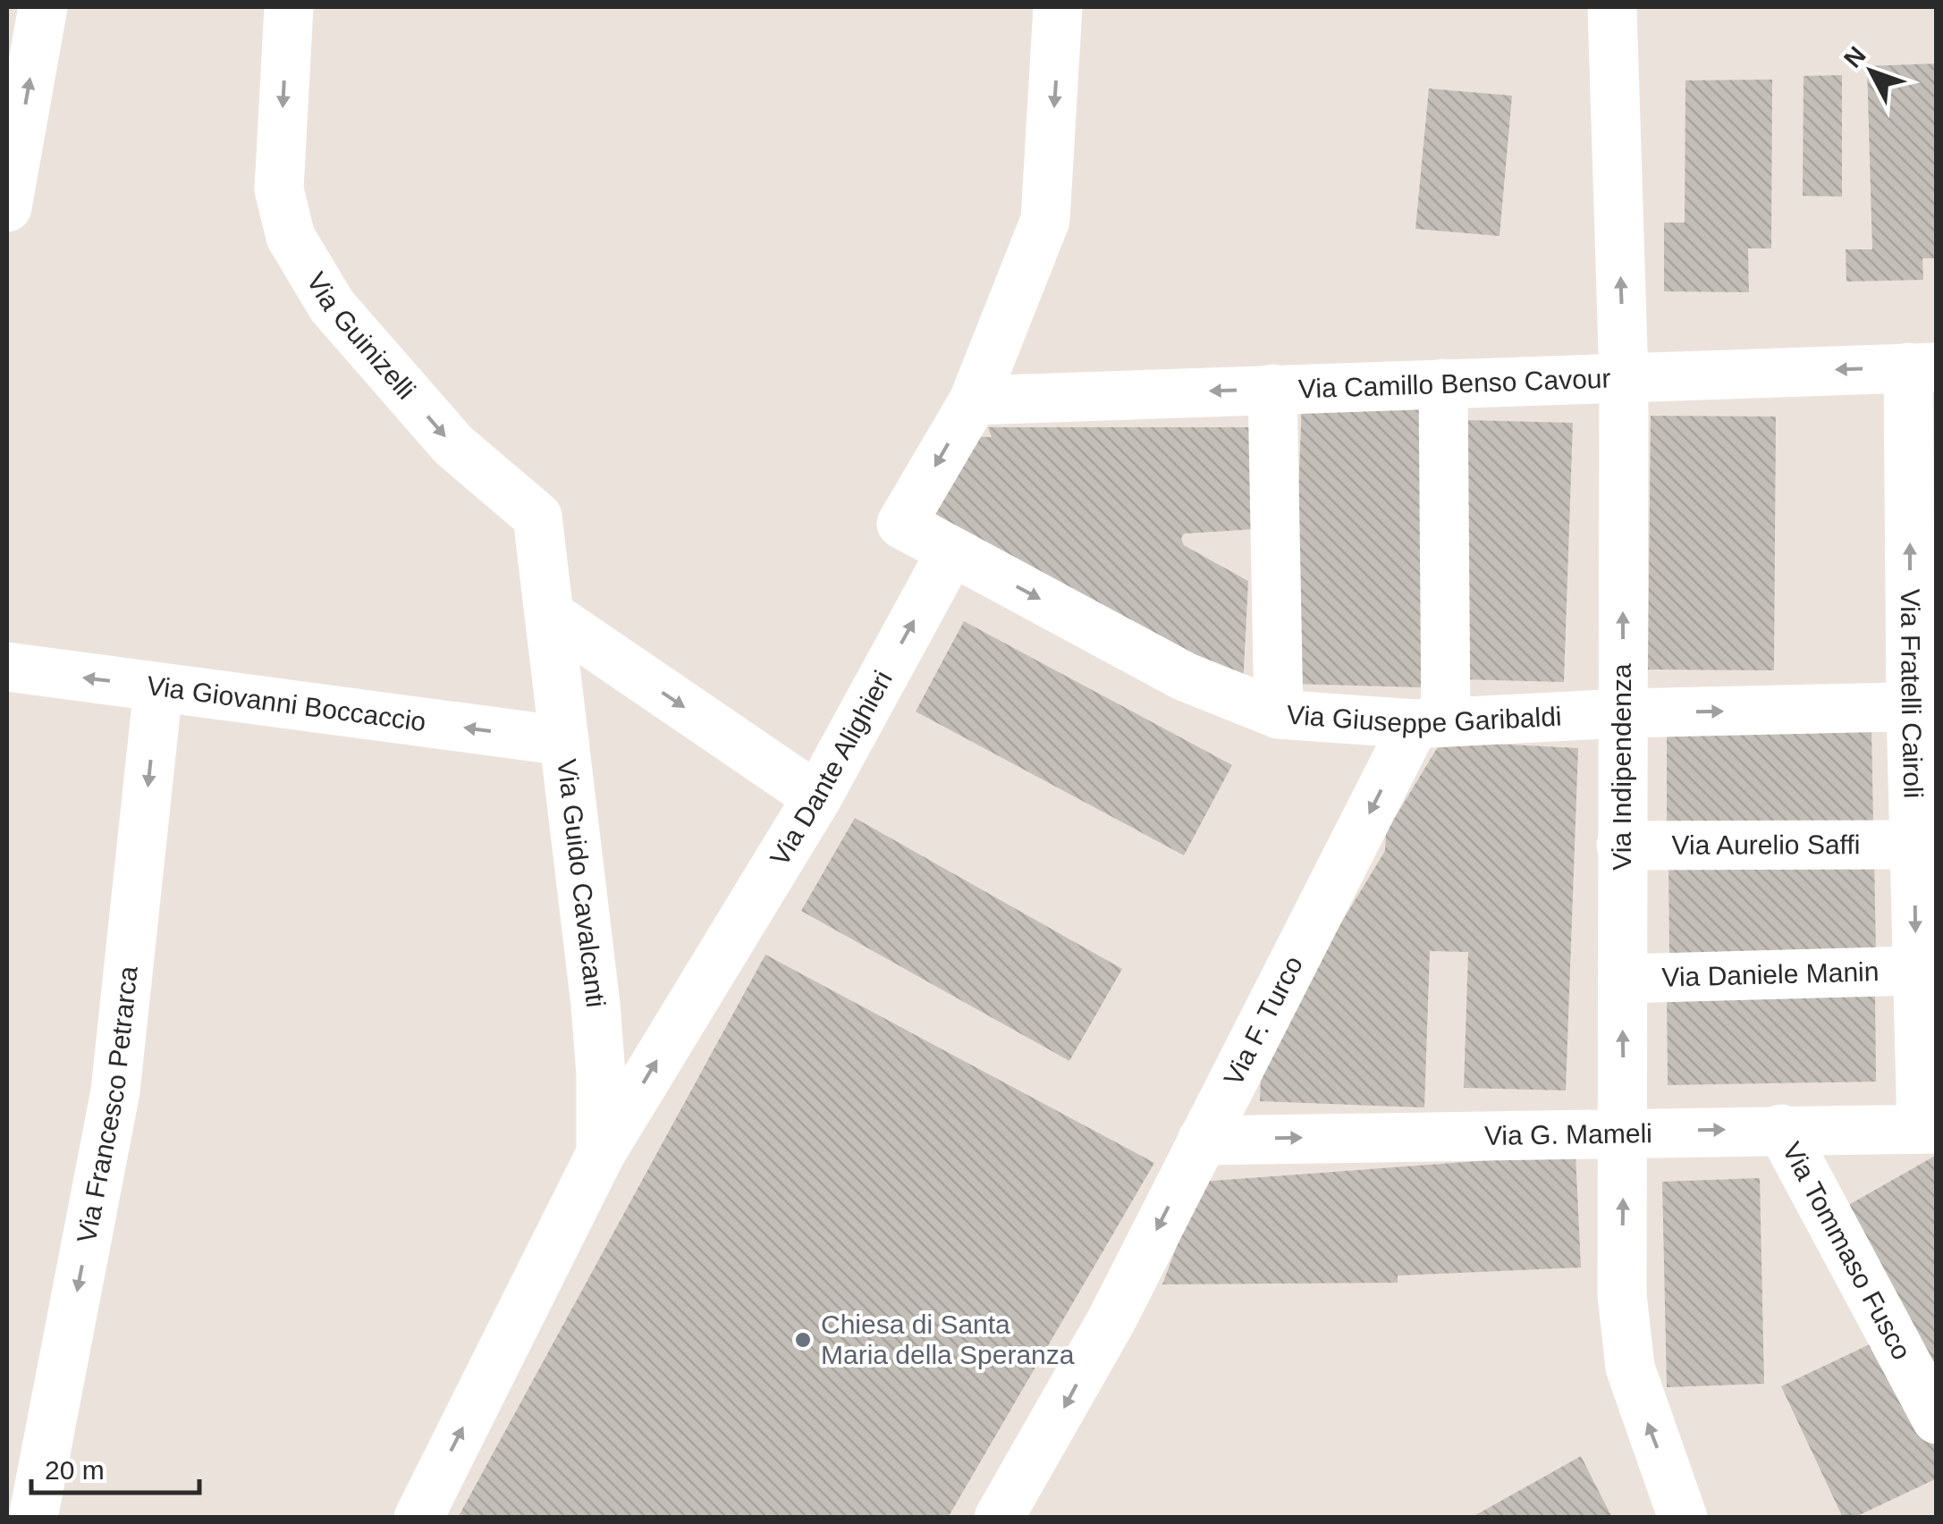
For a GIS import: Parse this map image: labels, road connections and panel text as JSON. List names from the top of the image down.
{
  "streets": {
    "street": [
      "Via Guinizelli",
      "Via Camillo Benso Cavour",
      "Via Fratelli Cairoli",
      "Via Giovanni Boccaccio",
      "Via Giuseppe Garibaldi",
      "Via Indipendenza",
      "Via Dante Alighieri",
      "Via Aurelio Saffi",
      "Via Guido Cavalcanti",
      "Via Daniele Manin",
      "Via F. Turco",
      "Via Francesco Petrarca",
      "Via G. Mameli",
      "Via Tommaso Fusco"
    ]
  },
  "crossings": [
    ["Via Guinizelli", "Via Guido Cavalcanti"],
    ["Via Camillo Benso Cavour", "Via Fratelli Cairoli"],
    ["Via Camillo Benso Cavour", "Via Indipendenza"],
    ["Via Fratelli Cairoli", "Via Giuseppe Garibaldi"],
    ["Via Fratelli Cairoli", "Via Aurelio Saffi"],
    ["Via Fratelli Cairoli", "Via Daniele Manin"],
    ["Via Fratelli Cairoli", "Via G. Mameli"],
    ["Via Giovanni Boccaccio", "Via Guido Cavalcanti"],
    ["Via Giovanni Boccaccio", "Via Francesco Petrarca"],
    ["Via Giuseppe Garibaldi", "Via Indipendenza"],
    ["Via Giuseppe Garibaldi", "Via Dante Alighieri"],
    ["Via Giuseppe Garibaldi", "Via F. Turco"],
    ["Via Indipendenza", "Via Aurelio Saffi"],
    ["Via Indipendenza", "Via Daniele Manin"],
    ["Via Indipendenza", "Via G. Mameli"],
    ["Via Dante Alighieri", "Via Guido Cavalcanti"],
    ["Via F. Turco", "Via G. Mameli"],
    ["Via G. Mameli", "Via Tommaso Fusco"]
  ],
  "one_way": [
    "Via Guinizelli",
    "Via Camillo Benso Cavour",
    "Via Giovanni Boccaccio",
    "Via Giuseppe Garibaldi",
    "Via Dante Alighieri",
    "Via F. Turco",
    "Via Francesco Petrarca",
    "Via G. Mameli"
  ],
  "places": ["Chiesa di Santa Maria della Speranza"],
  "scale_bar": "20 m",
  "north": "top left"
}
